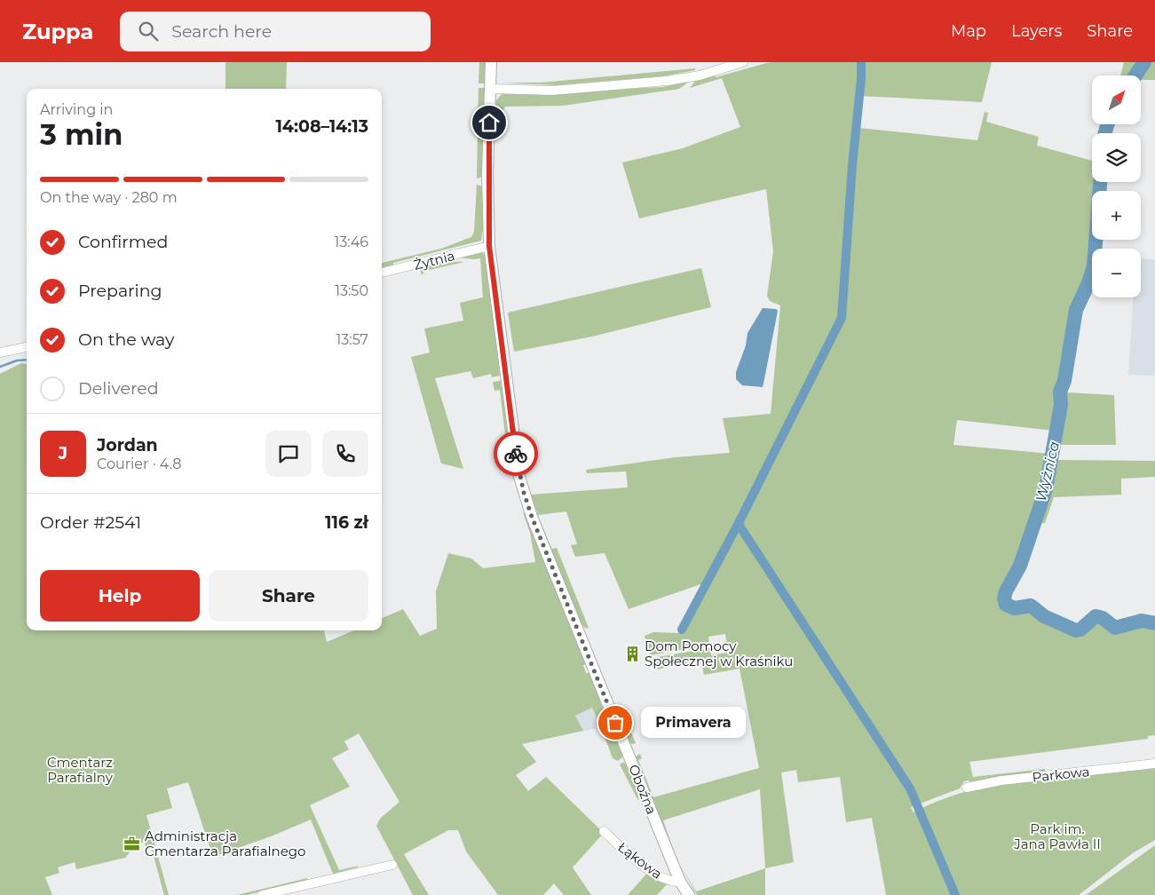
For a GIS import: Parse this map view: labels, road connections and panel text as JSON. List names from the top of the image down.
{
  "streets": {
    "street": [
      "Żytnia",
      "Parkowa",
      "Oboźna",
      "Łąkowa"
    ]
  },
  "crossings": [
    ["Żytnia", "Oboźna"],
    ["Oboźna", "Łąkowa"]
  ],
  "water": ["Wyżnica"],
  "parks": ["Cmentarz Parafialny", "Park im. Jana Pawła II"],
  "places": {
    "building": ["Dom Pomocy Społecznej w Kraśniku"],
    "other": ["Primavera"],
    "office": ["Administracja Cmentarza Parafialnego"]
  },
  "north": "top right",
  "page": {
    "header": "Zuppa",
    "search": "Search here",
    "nav": ["Map", "Layers", "Share"],
    "map_buttons": ["+", "−"],
    "heading": ["3 min", "Arriving in", "14:08–14:13"],
    "panel": [
      "Jordan",
      "Courier · 4.8",
      "Order #2541",
      "116 zł"
    ],
    "bar": "On the way · 280 m",
    "list": [
      ["Confirmed", "13:46"],
      ["Preparing", "13:50"],
      ["On the way", "13:57"],
      "Delivered"
    ],
    "round": "J",
    "buttons": ["Help", "Share"],
    "bubble": "Primavera"
  }
}
